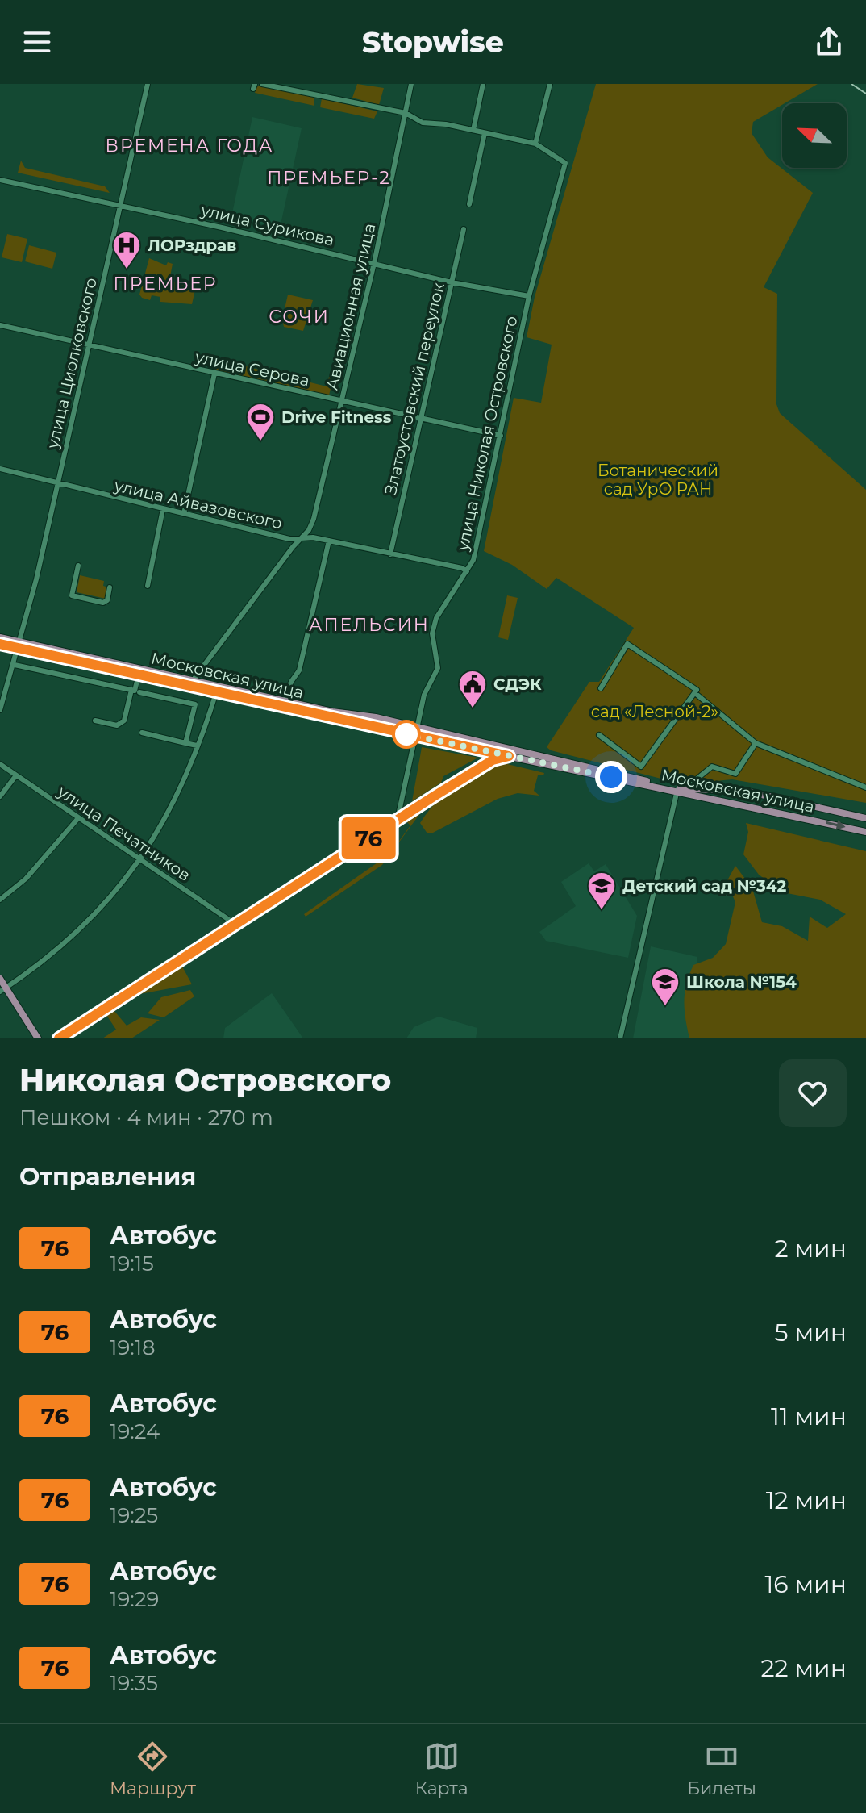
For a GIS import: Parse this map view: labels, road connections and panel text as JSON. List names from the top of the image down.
{
  "streets": {
    "main road": ["Московская улица"],
    "street": [
      "улица Сурикова",
      "Авиационная улица",
      "улица Циолковского",
      "улица Серова",
      "Златоустовский переулок",
      "улица Николая Островского",
      "улица Айвазовского",
      "улица Печатников"
    ]
  },
  "crossings": [
    ["улица Сурикова", "Авиационная улица"],
    ["улица Сурикова", "улица Циолковского"],
    ["улица Сурикова", "Златоустовский переулок"],
    ["улица Сурикова", "улица Николая Островского"],
    ["Авиационная улица", "улица Серова"],
    ["Авиационная улица", "улица Айвазовского"],
    ["Авиационная улица", "Московская улица"],
    ["улица Циолковского", "улица Серова"],
    ["улица Циолковского", "улица Айвазовского"],
    ["улица Циолковского", "Московская улица"],
    ["улица Серова", "Златоустовский переулок"],
    ["улица Серова", "улица Николая Островского"],
    ["Златоустовский переулок", "улица Айвазовского"],
    ["улица Николая Островского", "улица Айвазовского"],
    ["улица Николая Островского", "Московская улица"]
  ],
  "districts": [
    "ВРЕМЕНА ГОДА",
    "ПРЕМЬЕР-2",
    "ПРЕМЬЕР",
    "СОЧИ",
    "АПЕЛЬСИН"
  ],
  "parks": ["Ботанический сад УрО РАН", "сад «Лесной-2»"],
  "places": {
    "hospital": ["ЛОРздрав"],
    "sports": ["Drive Fitness"],
    "public building": ["СДЭК"],
    "school or university": ["Детский сад №342", "Школа №154"]
  },
  "lines": ["bus line 76"],
  "north": "top left",
  "page": {
    "header": "Stopwise",
    "on_map": "76",
    "heading": [
      ["Николая Островского", "Пешком · 4 мин · 270 m"],
      "Отправления"
    ],
    "list": [
      {
        "mark": "76",
        "name": "Автобус",
        "note": "19:15",
        "value": "2 мин"
      },
      {
        "mark": "76",
        "name": "Автобус",
        "note": "19:18",
        "value": "5 мин"
      },
      {
        "mark": "76",
        "name": "Автобус",
        "note": "19:24",
        "value": "11 мин"
      },
      {
        "mark": "76",
        "name": "Автобус",
        "note": "19:25",
        "value": "12 мин"
      },
      {
        "mark": "76",
        "name": "Автобус",
        "note": "19:29",
        "value": "16 мин"
      },
      {
        "mark": "76",
        "name": "Автобус",
        "note": "19:35",
        "value": "22 мин"
      }
    ],
    "tabs": ["Маршрут", "Карта", "Билеты"]
  }
}
